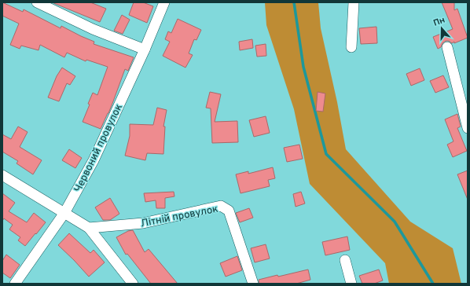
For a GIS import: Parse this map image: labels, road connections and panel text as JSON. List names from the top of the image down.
{
  "streets": {
    "street": ["Червоний провулок", "Літній провулок"]
  },
  "north": "top"
}
